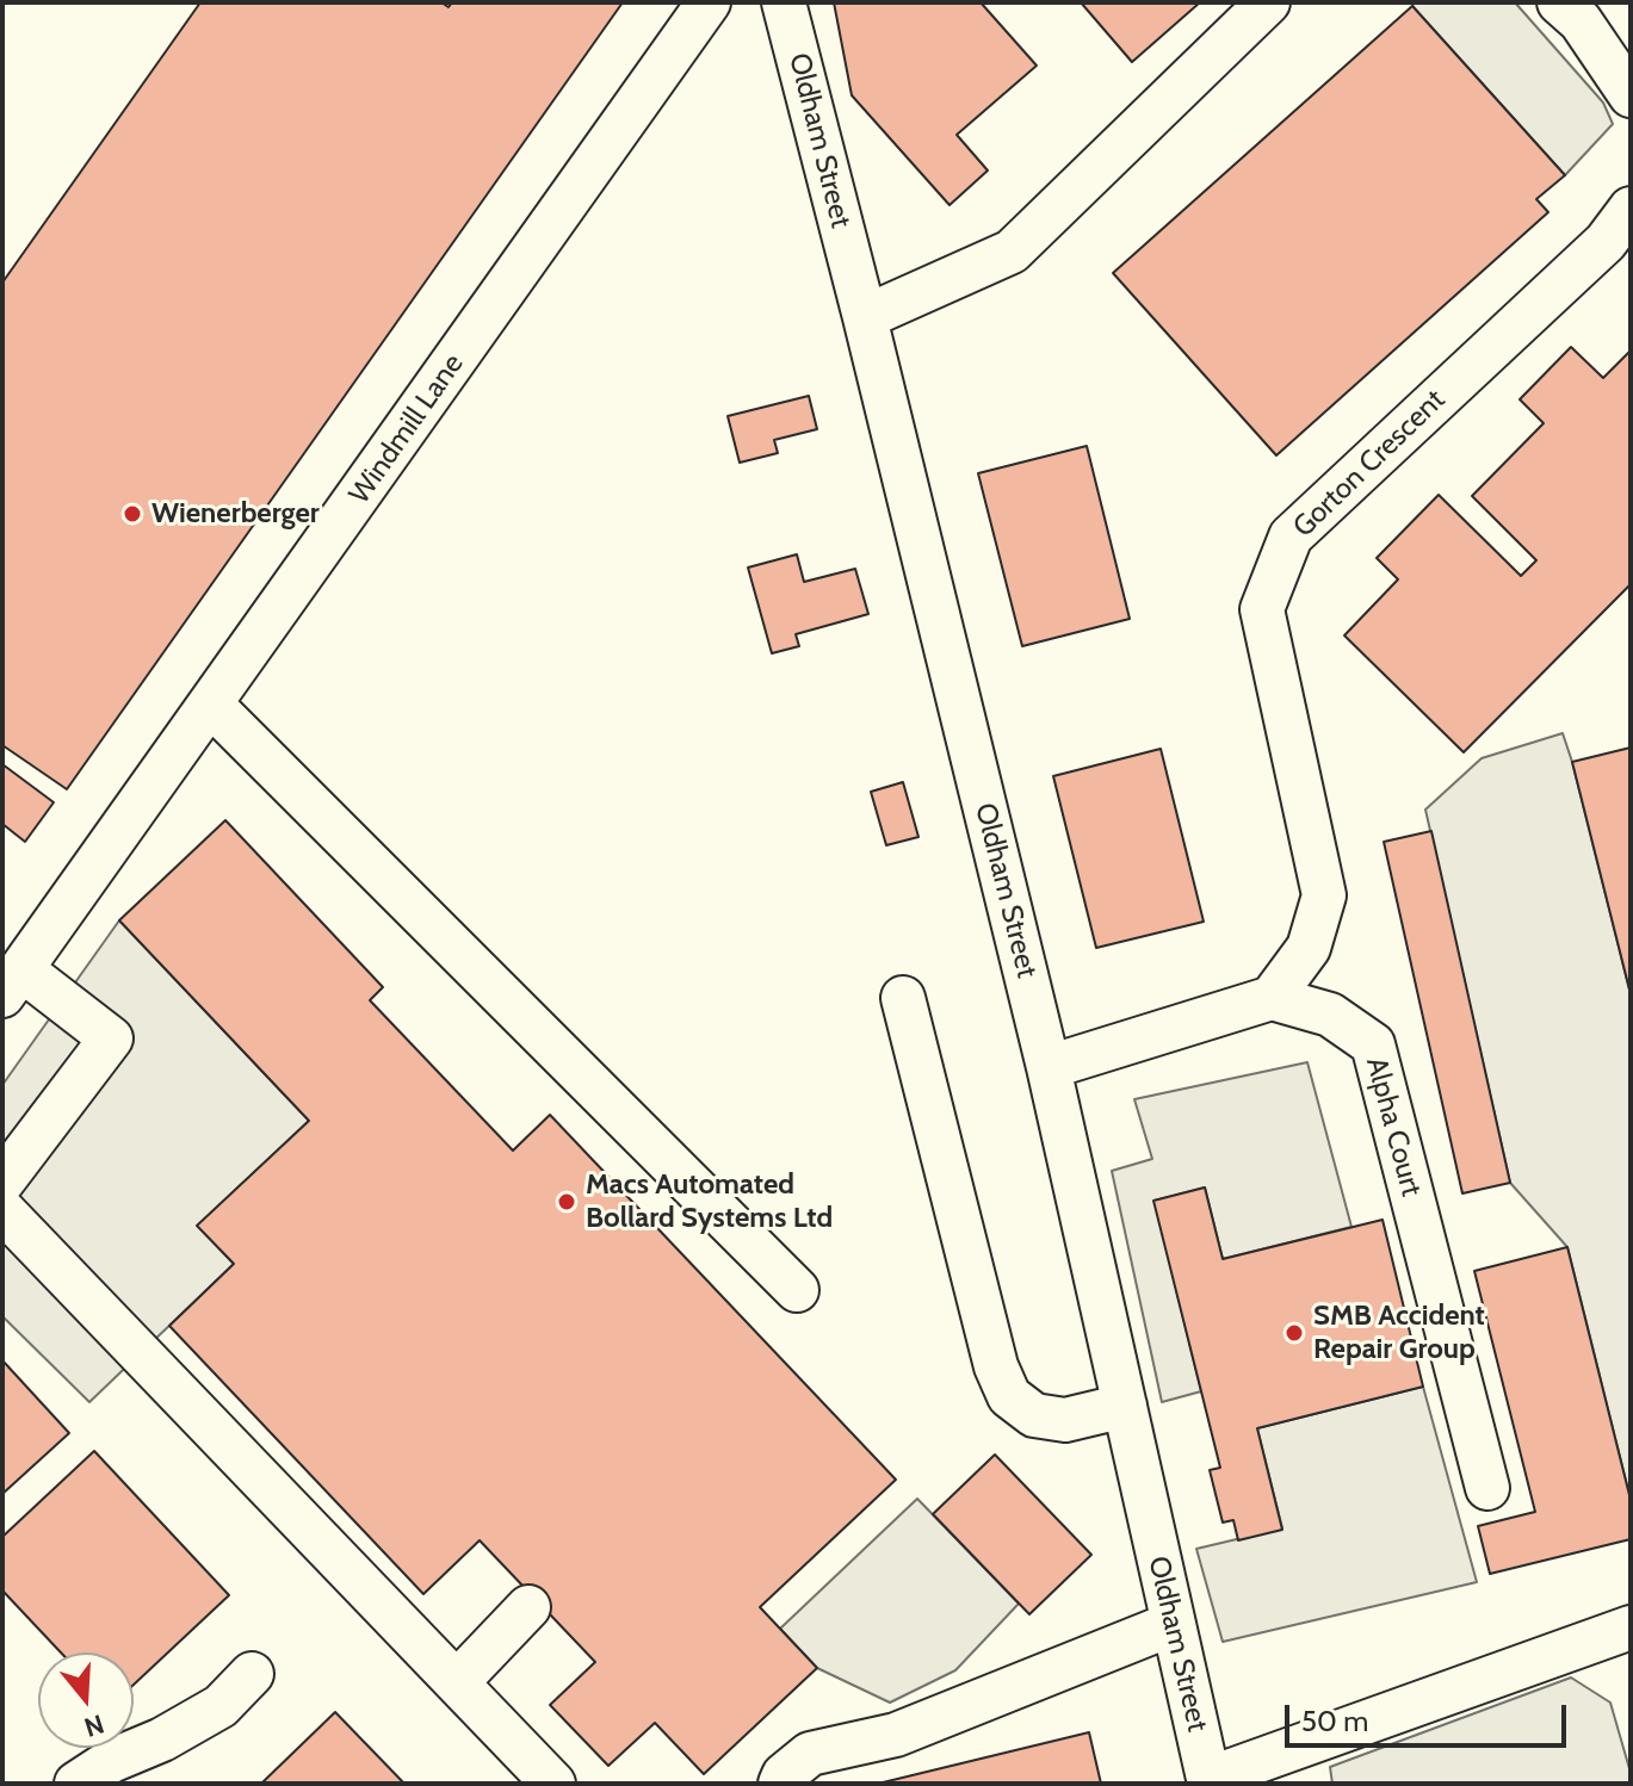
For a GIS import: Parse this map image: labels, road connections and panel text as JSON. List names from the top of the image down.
{
  "streets": {
    "street": [
      "Oldham Street",
      "Windmill Lane",
      "Gorton Crescent",
      "Alpha Court"
    ]
  },
  "crossings": [
    ["Gorton Crescent", "Alpha Court"]
  ],
  "places": ["Wienerberger", "Macs Automated Bollard Systems Ltd", "SMB Accident Repair Group"],
  "scale_bar": "50 m",
  "north": "bottom"
}
